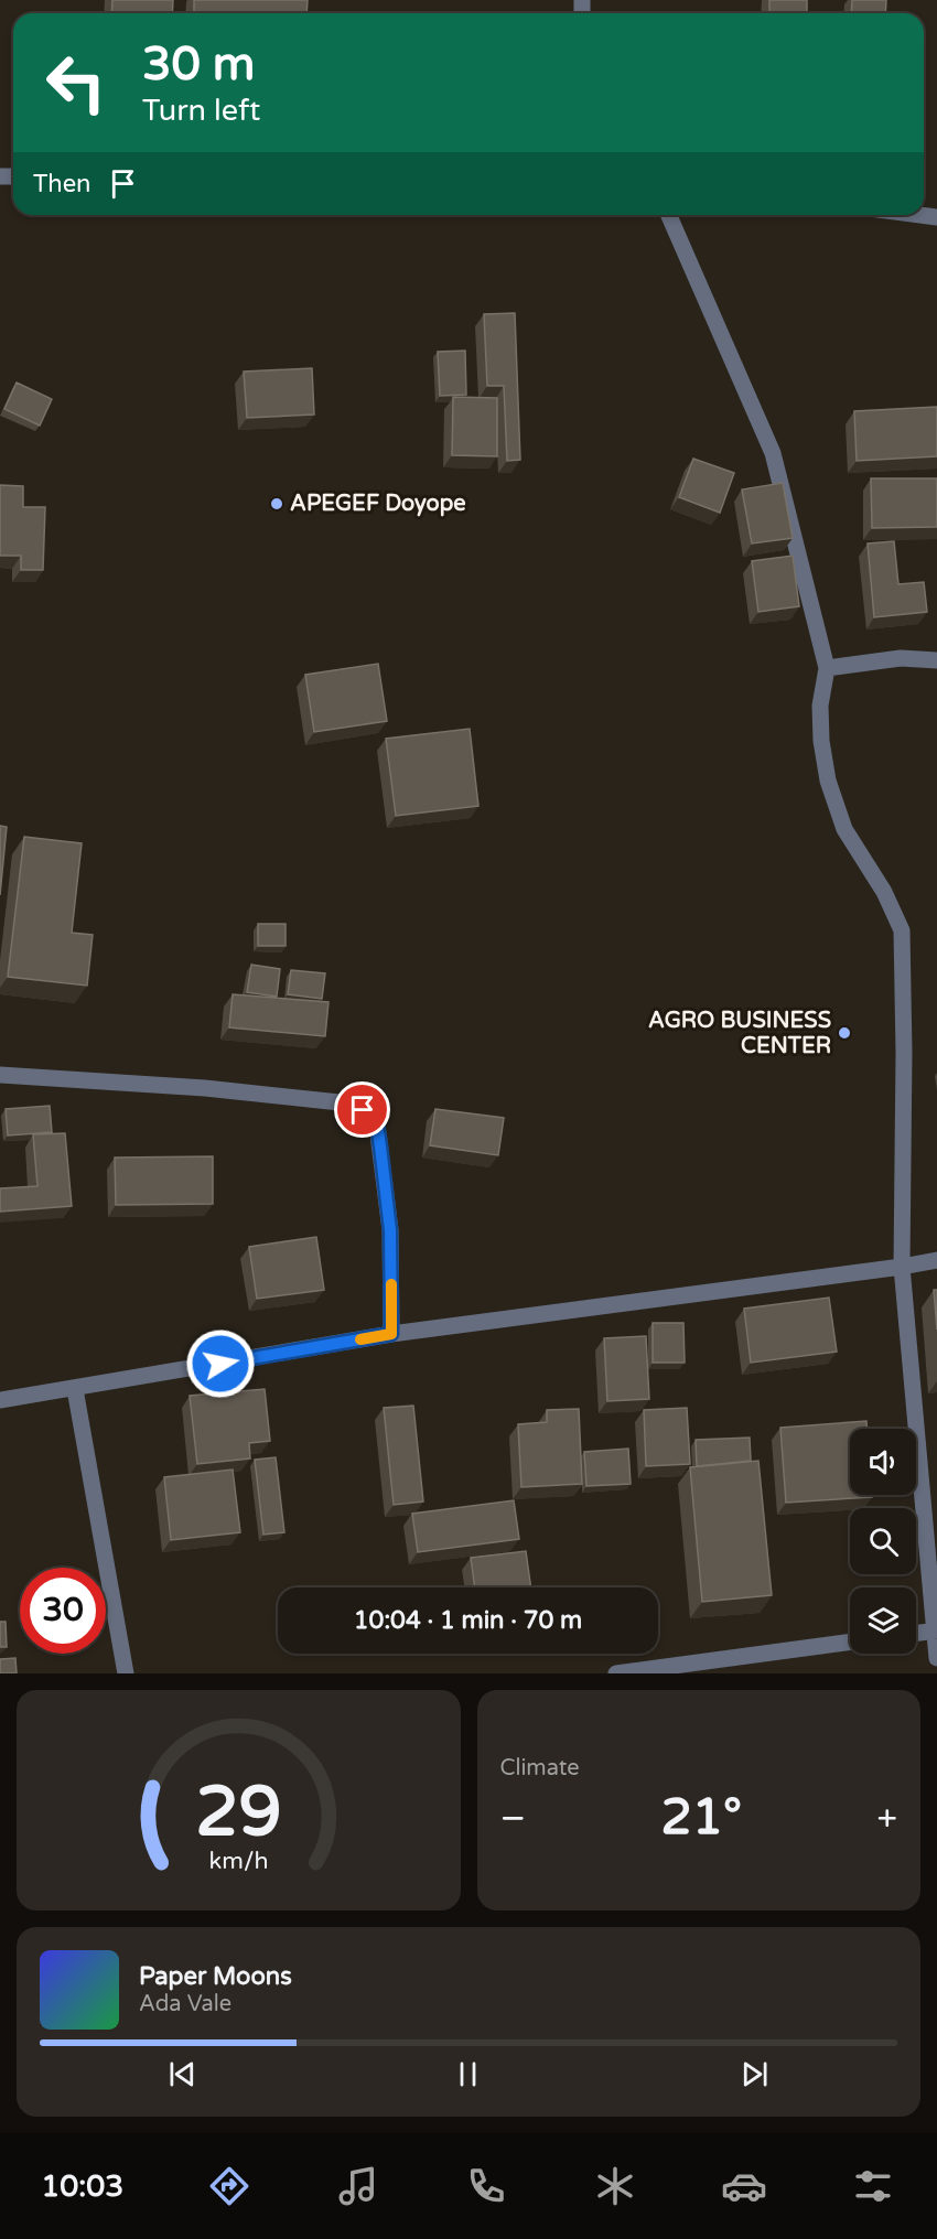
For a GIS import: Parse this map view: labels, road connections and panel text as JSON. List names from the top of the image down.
{
  "places": ["APEGEF Doyope", "AGRO BUSINESS CENTER"],
  "page": {
    "turn": ["30 m", "Turn left"],
    "then": "Then",
    "limit": "30",
    "trip": "10:04 · 1 min · 70 m",
    "tile": "Climate",
    "heat": ["−", "21°", "+"],
    "song": ["Paper Moons", "Ada Vale"],
    "tabs": "10:03",
    "gauge": ["29", "km/h"]
  }
}
